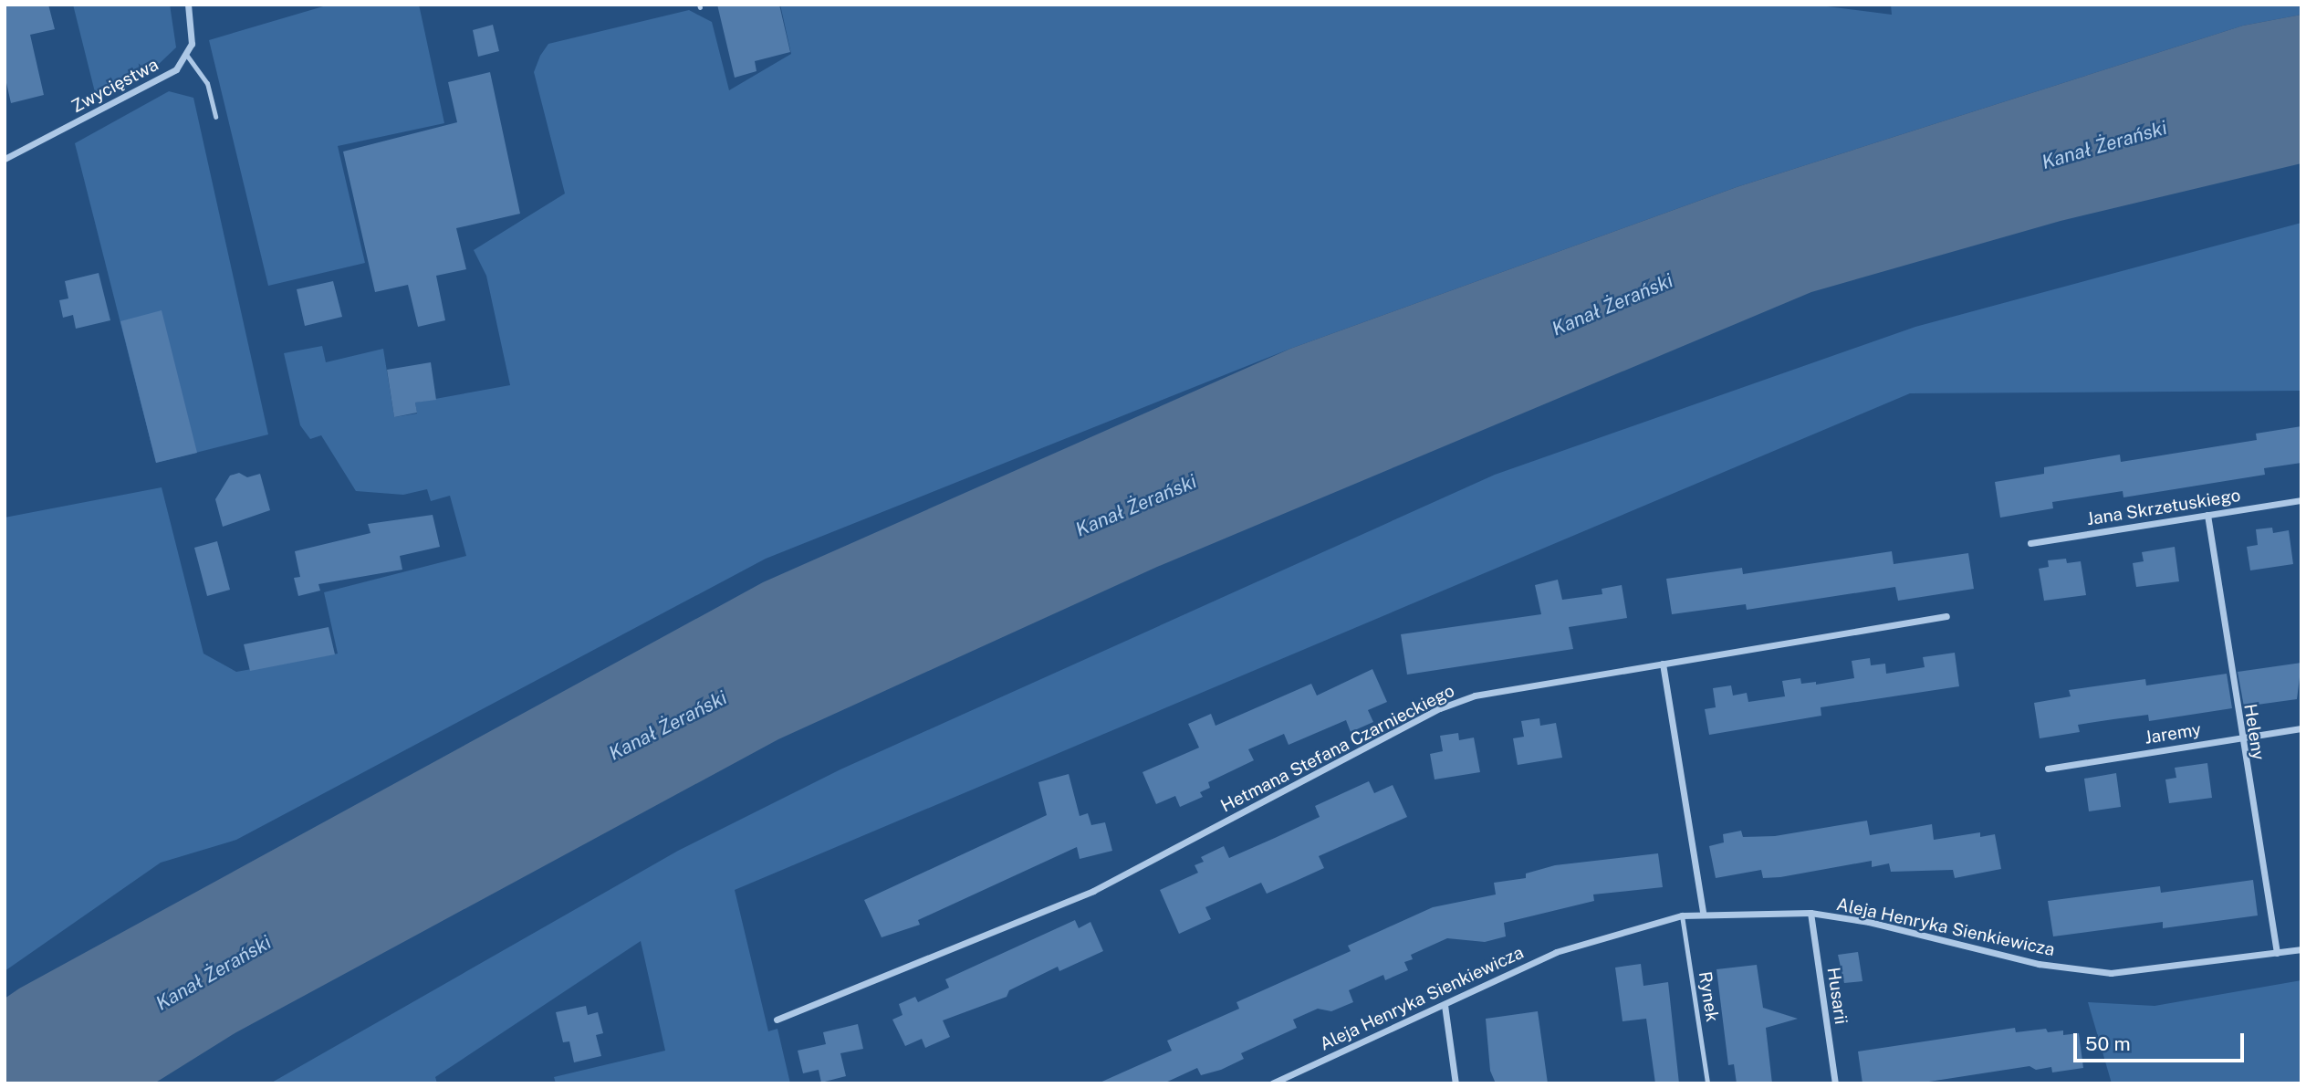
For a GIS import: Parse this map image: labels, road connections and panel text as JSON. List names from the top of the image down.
{
  "streets": {
    "street": [
      "Zwycięstwa",
      "Jana Skrzetuskiego",
      "Heleny",
      "Jaremy",
      "Hetmana Stefana Czarnieckiego",
      "Aleja Henryka Sienkiewicza",
      "Husarii"
    ],
    "lane": ["Rynek"]
  },
  "crossings": [
    ["Jana Skrzetuskiego", "Heleny"],
    ["Heleny", "Jaremy"],
    ["Heleny", "Aleja Henryka Sienkiewicza"],
    ["Aleja Henryka Sienkiewicza", "Husarii"],
    ["Aleja Henryka Sienkiewicza", "Rynek"]
  ],
  "water": ["Kanał Żerański"],
  "scale_bar": "50 m"
}
